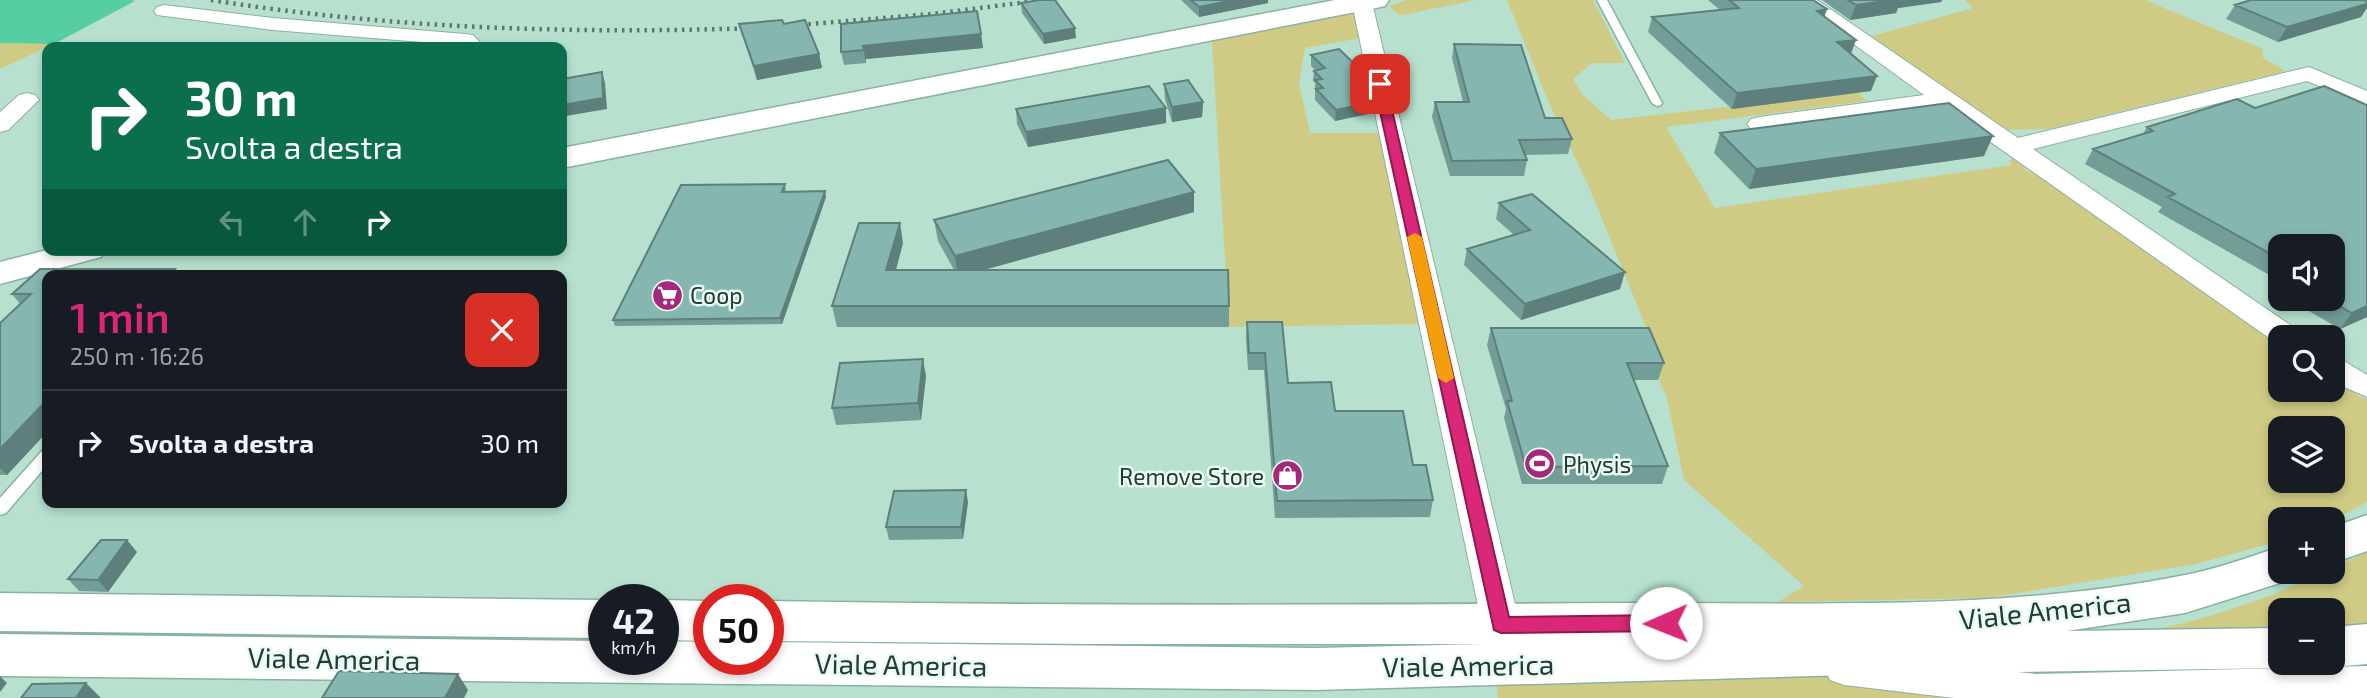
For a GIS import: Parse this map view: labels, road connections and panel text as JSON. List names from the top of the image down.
{
  "streets": {
    "main road": ["Viale America"]
  },
  "places": {
    "supermarket": ["Coop"],
    "sports": ["Physis"],
    "shop": ["Remove Store"]
  },
  "page": {
    "turn": ["30 m", "Svolta a destra"],
    "map_buttons": ["+", "−"],
    "heading": ["1 min", "250 m · 16:26"],
    "list": [
      {
        "name": "Svolta a destra",
        "value": "30 m"
      }
    ],
    "speed": "42 km/h",
    "limit": "50"
  }
}
